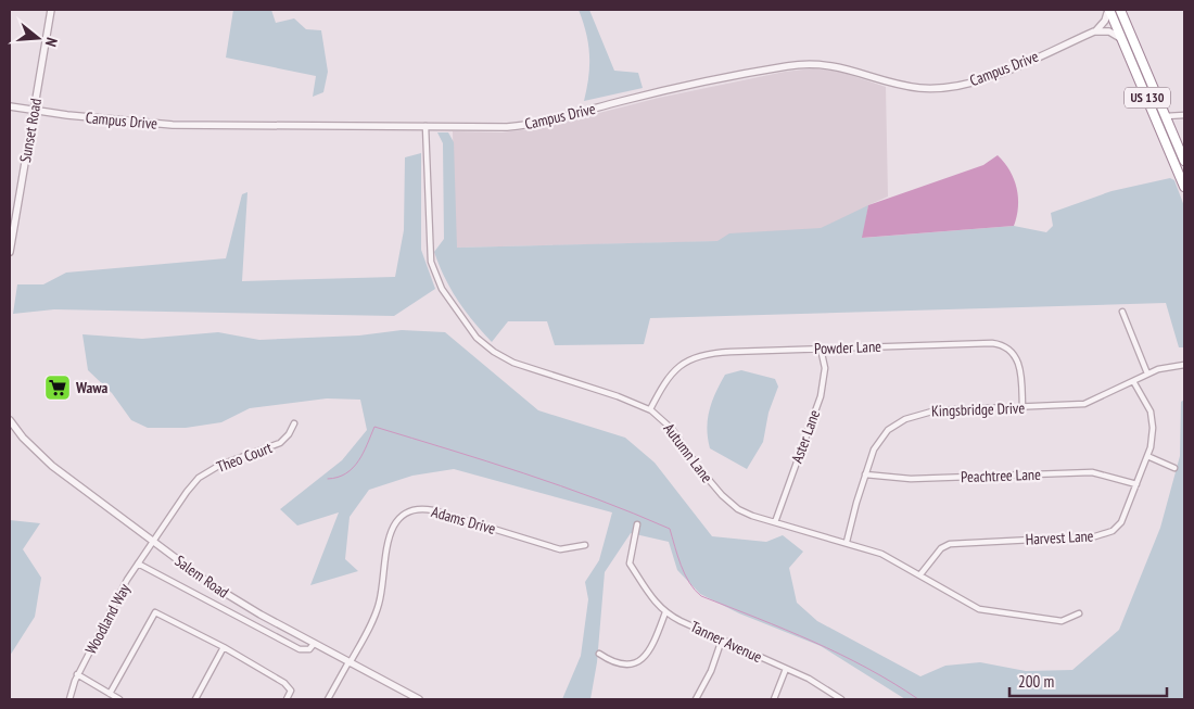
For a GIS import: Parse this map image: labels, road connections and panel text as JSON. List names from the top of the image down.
{
  "streets": {
    "highway": ["US 130"],
    "street": [
      "Campus Drive",
      "Sunset Road",
      "Powder Lane",
      "Kingsbridge Drive",
      "Aster Lane",
      "Autumn Lane",
      "Theo Court",
      "Peachtree Lane",
      "Adams Drive",
      "Harvest Lane",
      "Salem Road",
      "Woodland Way",
      "Tanner Avenue"
    ]
  },
  "crossings": [
    ["Campus Drive", "Sunset Road"],
    ["Campus Drive", "Autumn Lane"],
    ["Powder Lane", "Kingsbridge Drive"],
    ["Powder Lane", "Aster Lane"],
    ["Powder Lane", "Autumn Lane"],
    ["Kingsbridge Drive", "Autumn Lane"],
    ["Kingsbridge Drive", "Peachtree Lane"],
    ["Kingsbridge Drive", "Harvest Lane"],
    ["Aster Lane", "Autumn Lane"],
    ["Autumn Lane", "Harvest Lane"],
    ["Theo Court", "Salem Road"],
    ["Theo Court", "Woodland Way"],
    ["Peachtree Lane", "Harvest Lane"],
    ["Adams Drive", "Salem Road"],
    ["Salem Road", "Woodland Way"]
  ],
  "places": {
    "supermarket": ["Wawa"]
  },
  "scale_bar": "200 m",
  "north": "right"
}
